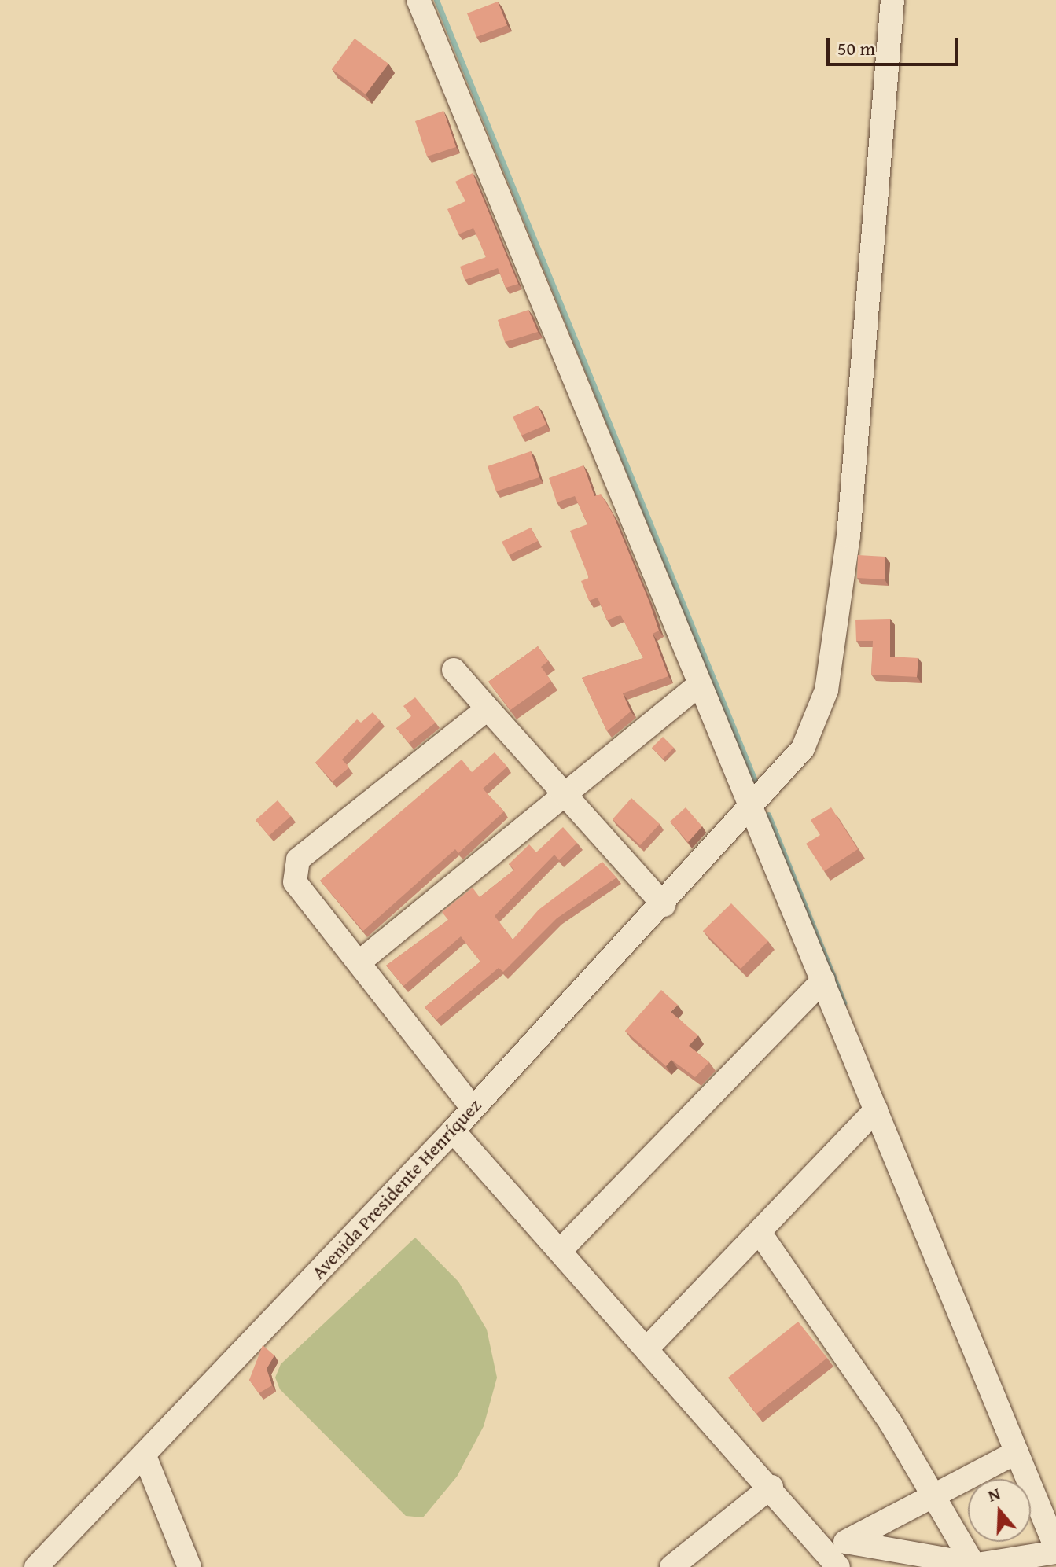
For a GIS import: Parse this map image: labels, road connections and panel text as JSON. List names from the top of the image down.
{
  "streets": {
    "street": ["Avenida Presidente Henríquez"]
  },
  "scale_bar": "50 m",
  "north": "top"
}
